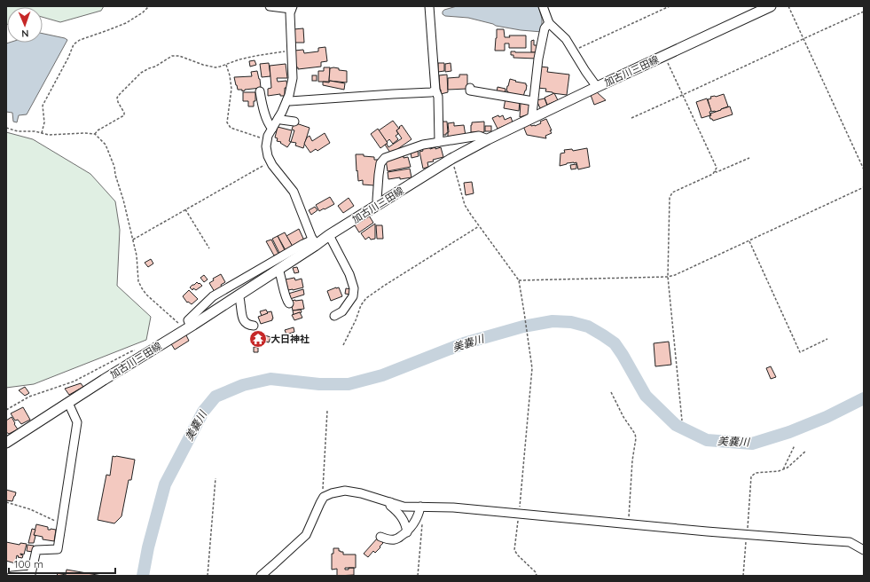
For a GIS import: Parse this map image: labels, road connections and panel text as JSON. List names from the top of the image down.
{
  "streets": {
    "main road": ["加古川三田線"]
  },
  "water": ["美嚢川"],
  "places": {
    "temple": ["大日神社"]
  },
  "scale_bar": "100 m",
  "north": "bottom"
}
